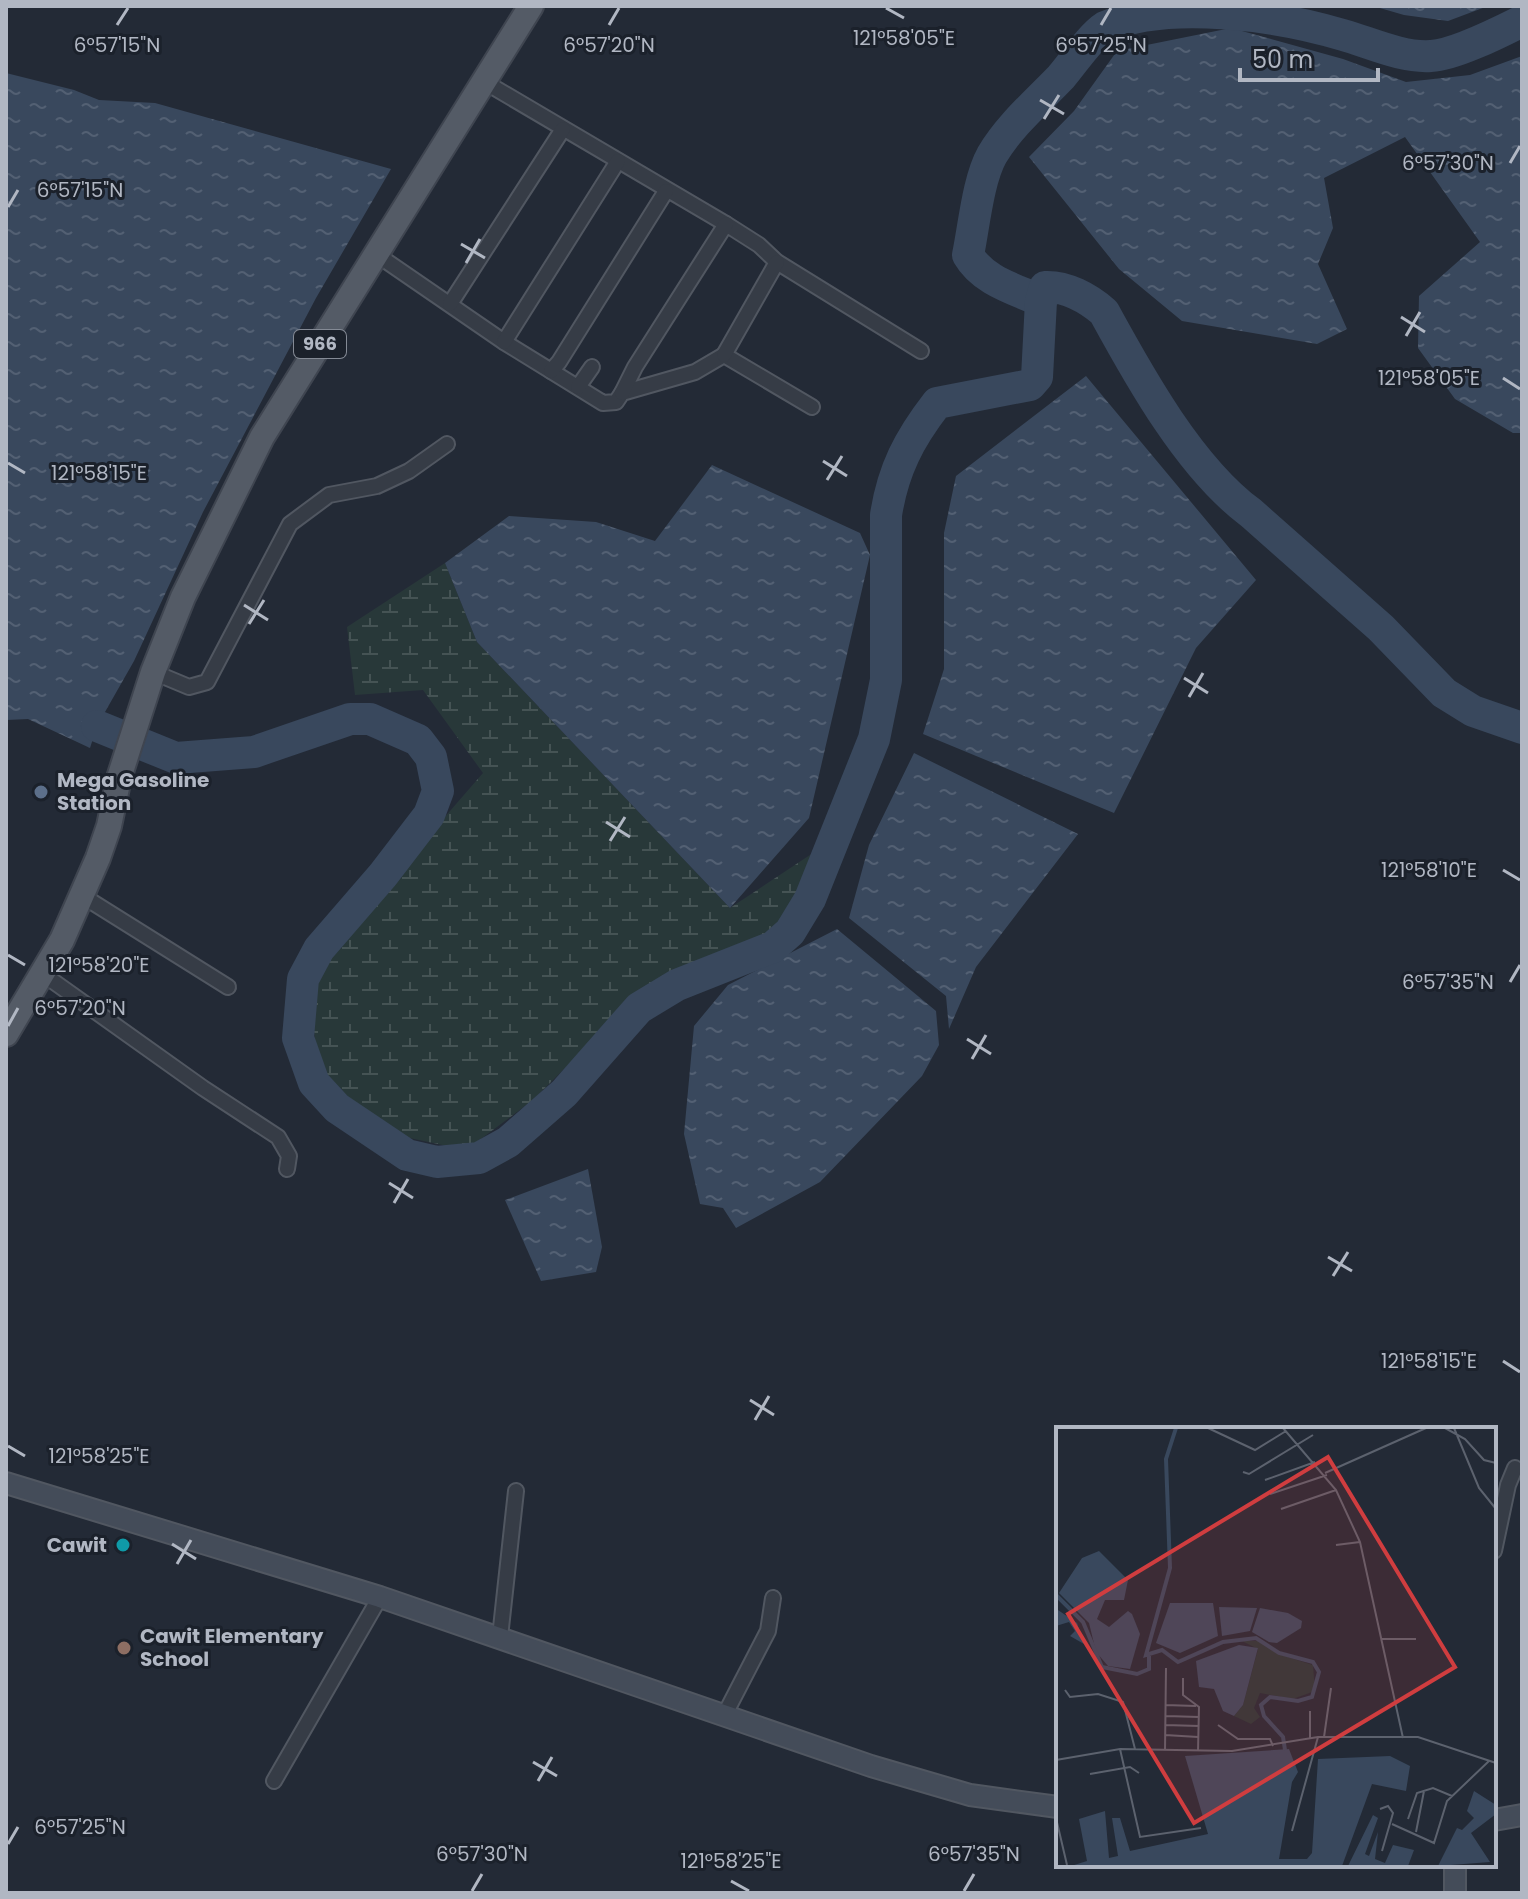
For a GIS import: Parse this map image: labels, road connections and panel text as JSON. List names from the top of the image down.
{
  "streets": {
    "main road": ["966"]
  },
  "places": ["Mega Gasoline Station", "Cawit", "Cawit Elementary School"],
  "scale_bar": "50 m",
  "coordinates": [
    "121°58'05\"E",
    "6°57'15\"N",
    "6°57'20\"N",
    "6°57'25\"N",
    "6°57'30\"N",
    "121°58'15\"E",
    "121°58'10\"E",
    "121°58'20\"E",
    "6°57'35\"N",
    "121°58'25\"E"
  ]
}
